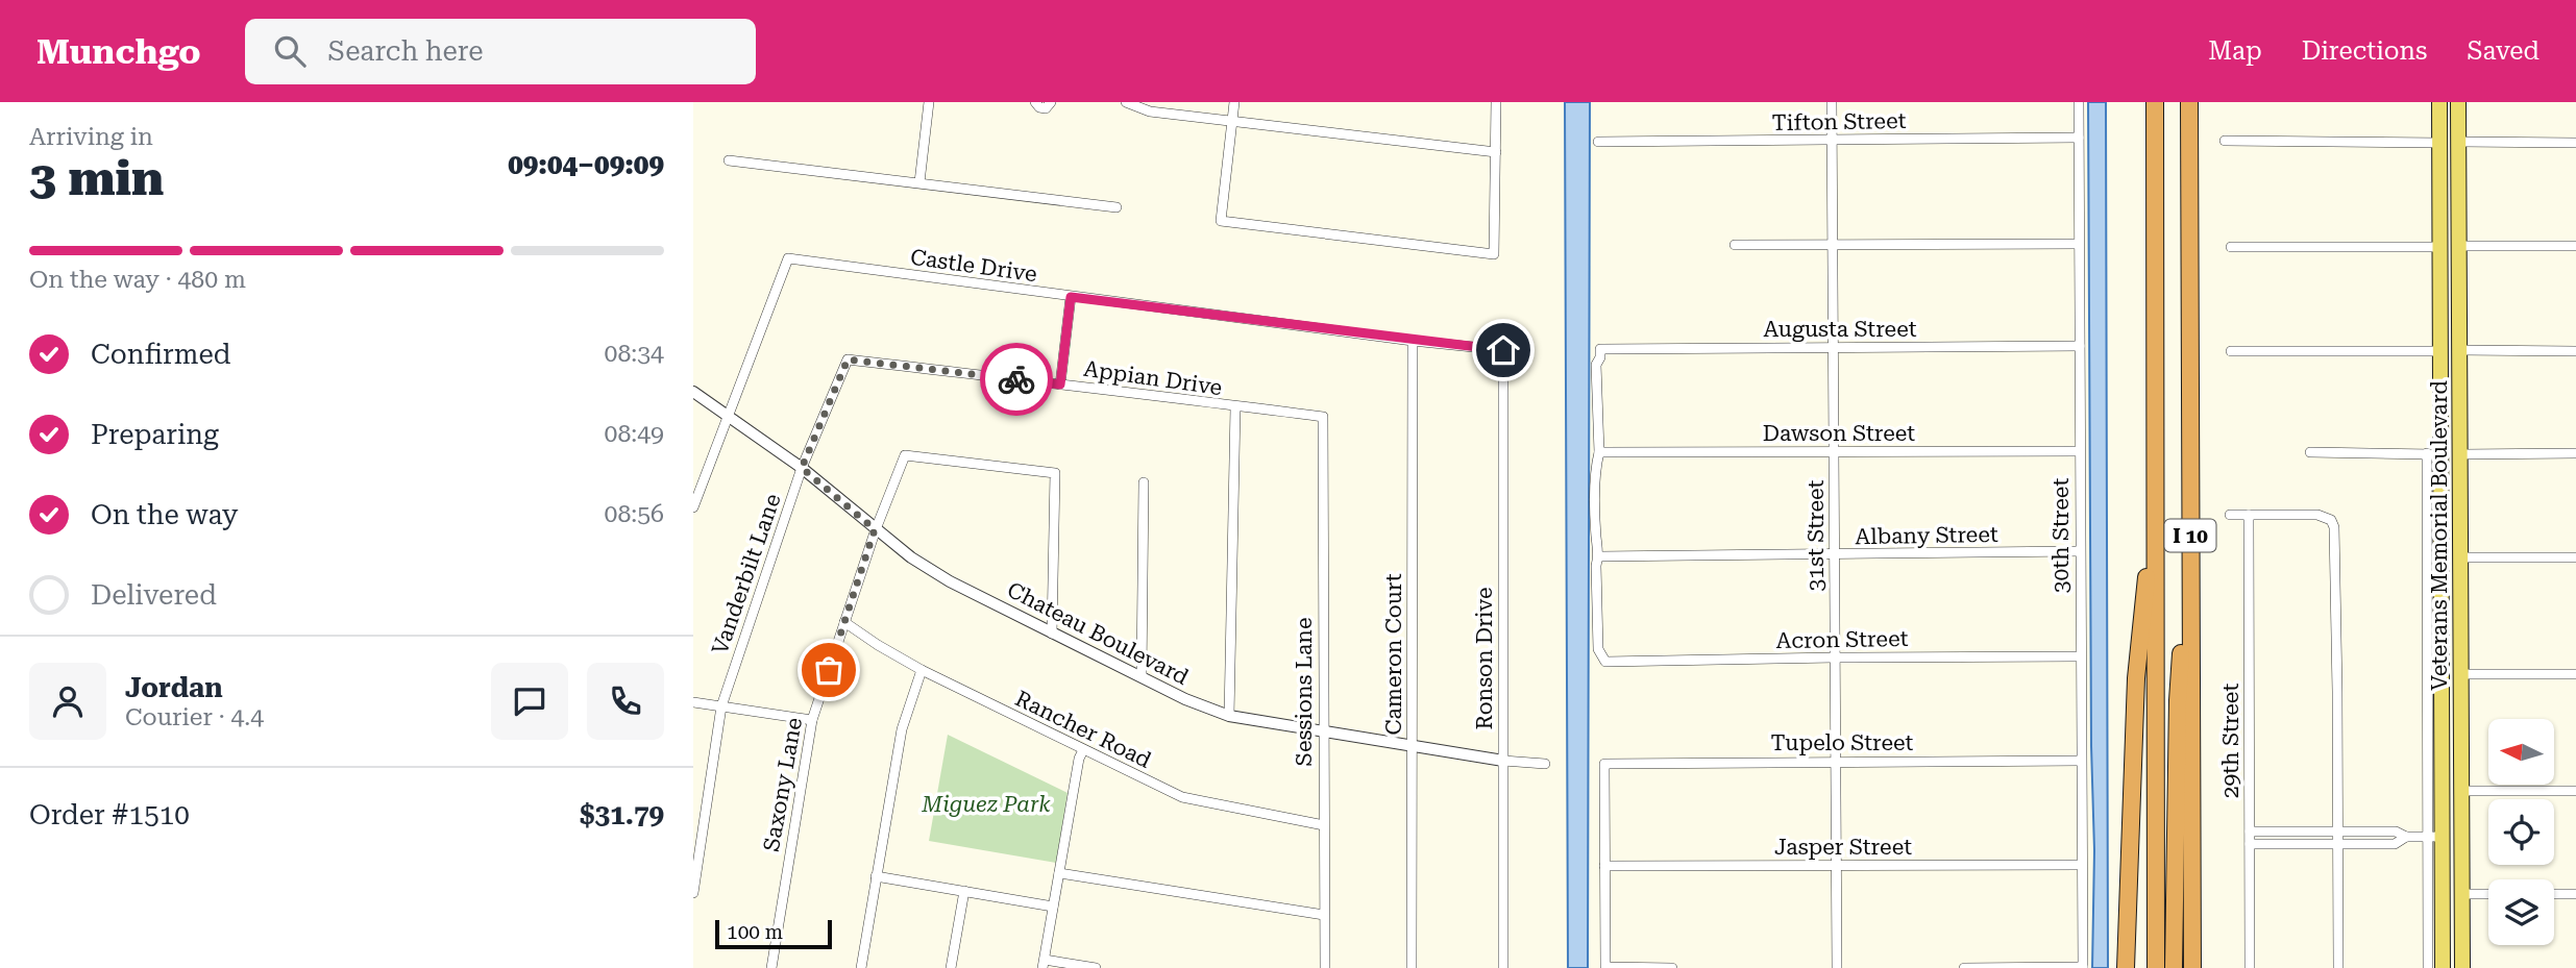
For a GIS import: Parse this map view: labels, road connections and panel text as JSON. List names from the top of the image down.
{
  "streets": {
    "highway": ["I 10"],
    "main road": ["Veterans Memorial Boulevard"],
    "street": [
      "Tifton Street",
      "Castle Drive",
      "Augusta Street",
      "Appian Drive",
      "Dawson Street",
      "31st Street",
      "Albany Street",
      "30th Street",
      "Vanderbilt Lane",
      "Chateau Boulevard",
      "Acron Street",
      "Cameron Court",
      "Ronson Drive",
      "Sessions Lane",
      "Rancher Road",
      "29th Street",
      "Tupelo Street",
      "Saxony Lane",
      "Jasper Street"
    ]
  },
  "crossings": [
    ["Tifton Street", "31st Street"],
    ["Tifton Street", "30th Street"],
    ["Castle Drive", "Chateau Boulevard"],
    ["Castle Drive", "Cameron Court"],
    ["Castle Drive", "Ronson Drive"],
    ["Augusta Street", "Dawson Street"],
    ["Augusta Street", "31st Street"],
    ["Augusta Street", "30th Street"],
    ["Appian Drive", "Vanderbilt Lane"],
    ["Appian Drive", "Sessions Lane"],
    ["Dawson Street", "31st Street"],
    ["Dawson Street", "30th Street"],
    ["31st Street", "Albany Street"],
    ["31st Street", "Acron Street"],
    ["31st Street", "Tupelo Street"],
    ["31st Street", "Jasper Street"],
    ["Albany Street", "30th Street"],
    ["Albany Street", "Acron Street"],
    ["30th Street", "Acron Street"],
    ["30th Street", "Tupelo Street"],
    ["30th Street", "Jasper Street"],
    ["Vanderbilt Lane", "Chateau Boulevard"],
    ["Chateau Boulevard", "Cameron Court"],
    ["Chateau Boulevard", "Ronson Drive"],
    ["Chateau Boulevard", "Sessions Lane"],
    ["Chateau Boulevard", "Saxony Lane"],
    ["Sessions Lane", "Rancher Road"],
    ["Rancher Road", "Saxony Lane"],
    ["Tupelo Street", "Jasper Street"]
  ],
  "parks": ["Miguez Park"],
  "scale_bar": "100 m",
  "north": "left",
  "page": {
    "header": "Munchgo",
    "search": "Search here",
    "nav": ["Map", "Directions", "Saved"],
    "heading": ["3 min", "Arriving in", "09:04–09:09"],
    "panel": [
      "Jordan",
      "Courier · 4.4",
      "Order #1510",
      "$31.79"
    ],
    "bar": "On the way · 480 m",
    "list": [
      ["Confirmed", "08:34"],
      ["Preparing", "08:49"],
      ["On the way", "08:56"],
      "Delivered"
    ],
    "scale": "100 m"
  }
}
